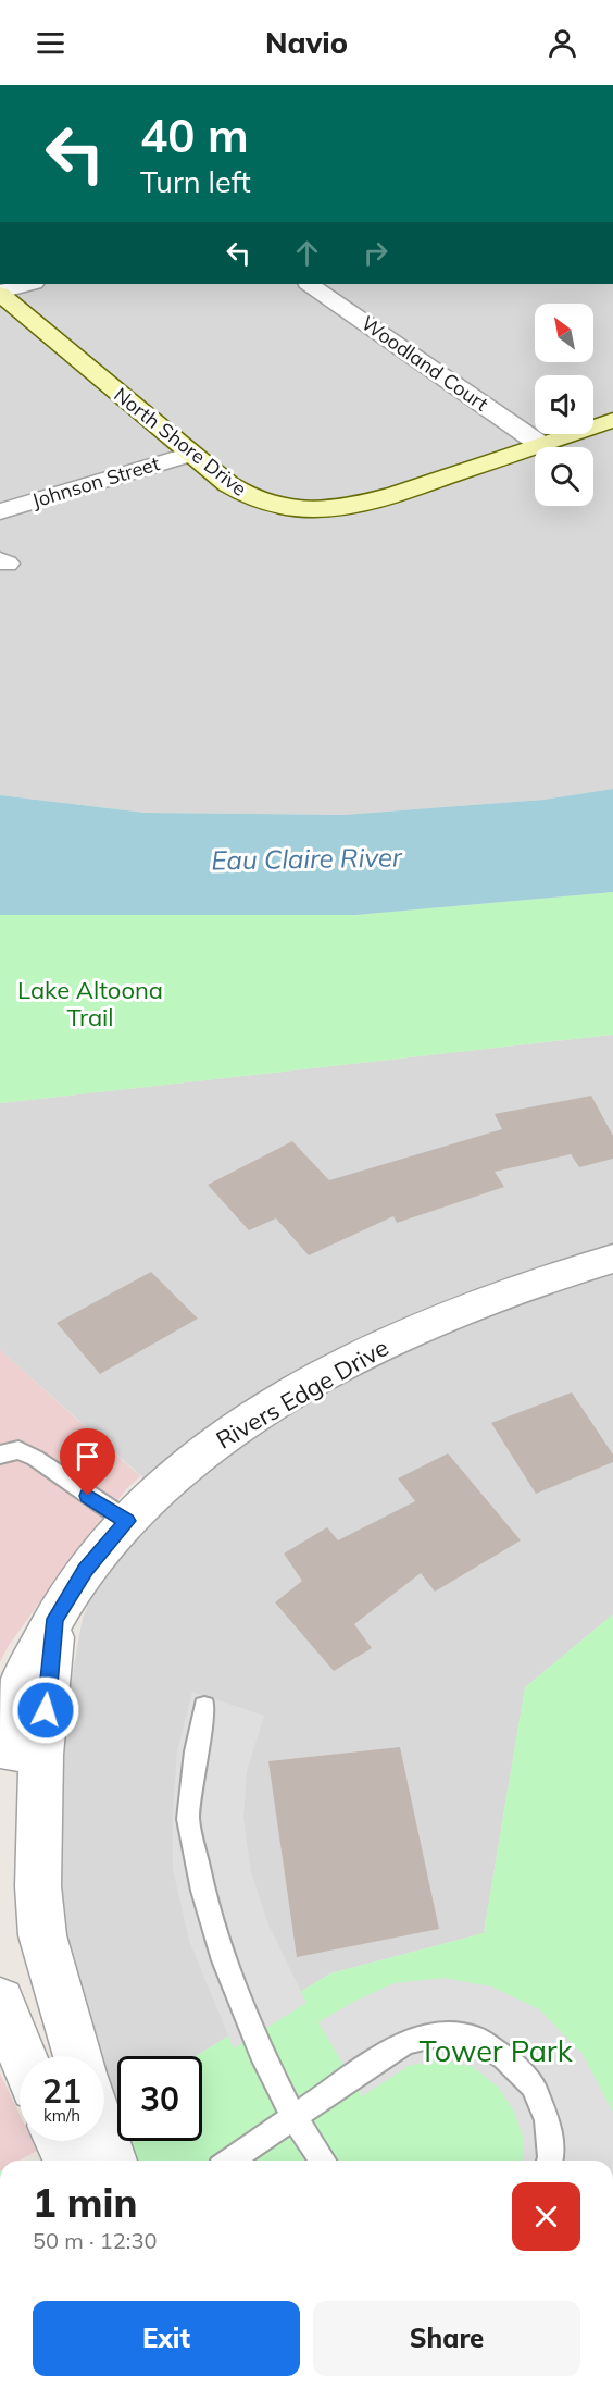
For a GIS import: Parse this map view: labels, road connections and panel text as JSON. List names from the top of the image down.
{
  "streets": {
    "street": [
      "Woodland Court",
      "North Shore Drive",
      "Johnson Street",
      "Rivers Edge Drive"
    ]
  },
  "crossings": [
    ["Woodland Court", "North Shore Drive"],
    ["North Shore Drive", "Johnson Street"]
  ],
  "water": ["Eau Claire River"],
  "parks": ["Lake Altoona Trail", "Tower Park"],
  "north": "top left",
  "page": {
    "header": "Navio",
    "turn": ["40 m", "Turn left"],
    "speed": "21 km/h",
    "limit": "30",
    "heading": ["1 min", "50 m · 12:30"],
    "buttons": ["Exit", "Share"]
  }
}
